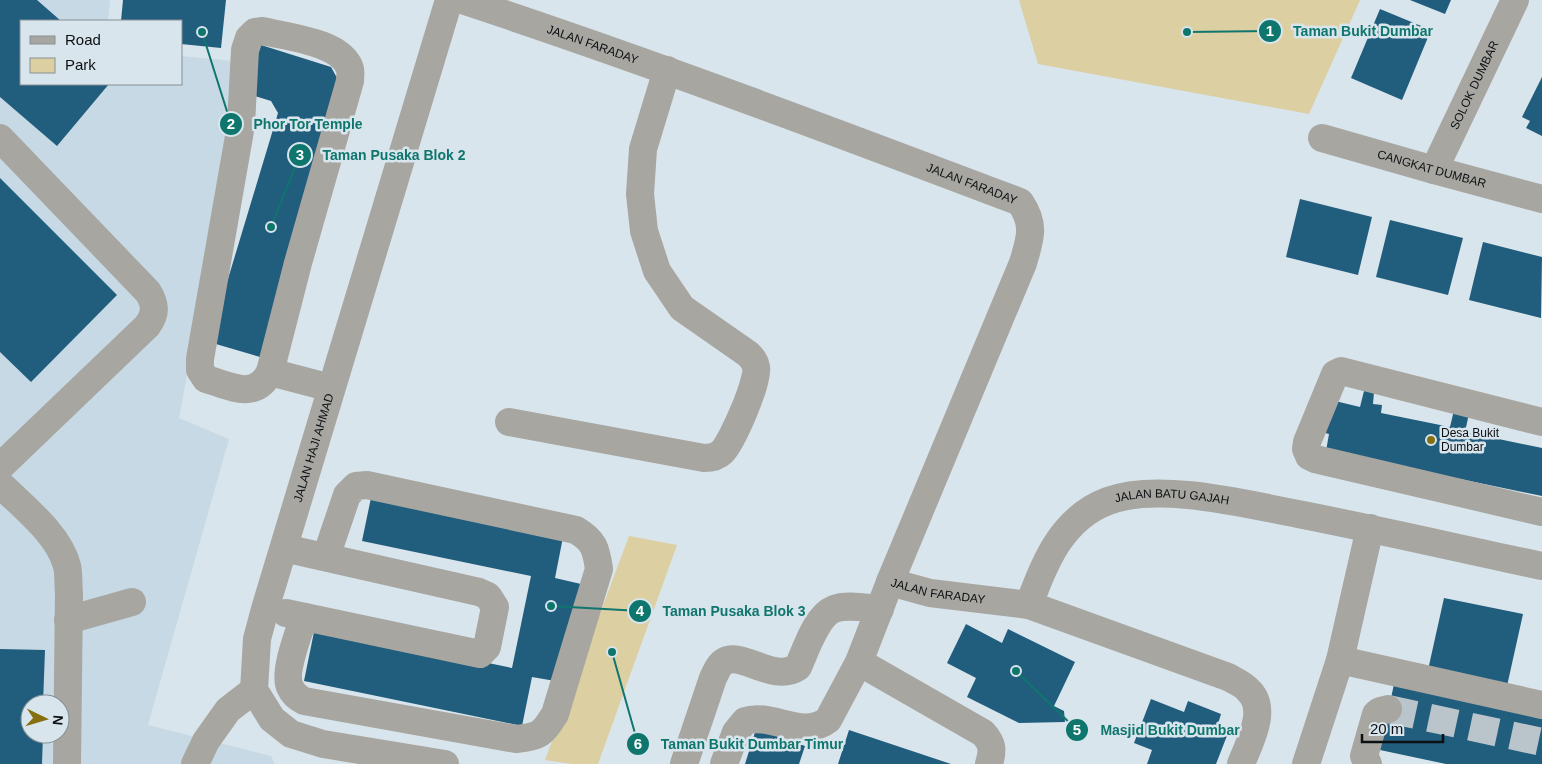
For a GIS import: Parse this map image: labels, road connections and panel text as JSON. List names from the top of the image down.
{
  "streets": {
    "street": [
      "JALAN FARADAY",
      "SOLOK DUMBAR",
      "CANGKAT DUMBAR",
      "JALAN HAJI AHMAD",
      "JALAN BATU GAJAH"
    ]
  },
  "crossings": [
    ["JALAN FARADAY", "JALAN BATU GAJAH"],
    ["SOLOK DUMBAR", "CANGKAT DUMBAR"]
  ],
  "places": [
    "Phor Tor Temple",
    "Taman Bukit Dumbar",
    "Taman Pusaka Blok 2",
    "Desa Bukit Dumbar",
    "Taman Pusaka Blok 3",
    "Taman Bukit Dumbar Timur",
    "Masjid Bukit Dumbar"
  ],
  "legend": ["Road", "Park"],
  "scale_bar": "20 m",
  "north": "right"
}
